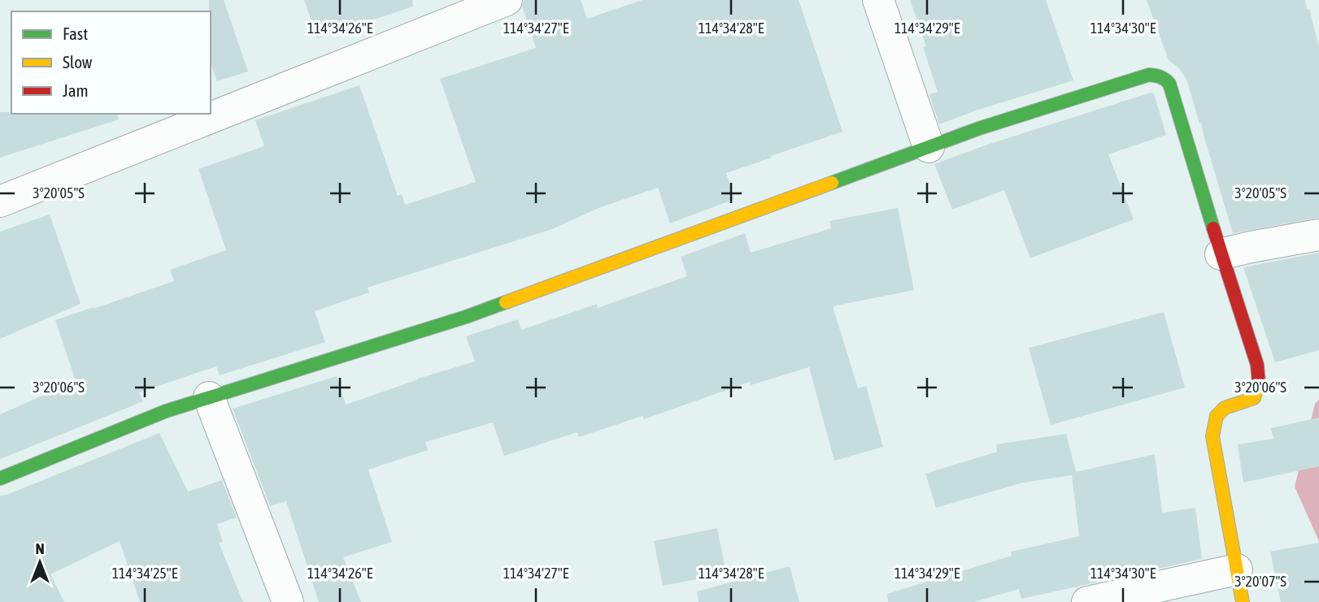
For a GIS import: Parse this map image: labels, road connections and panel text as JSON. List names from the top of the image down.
{
  "legend": ["Fast", "Slow", "Jam"],
  "north": "top",
  "coordinates": [
    "114°34'26\"E",
    "114°34'27\"E",
    "114°34'28\"E",
    "114°34'29\"E",
    "114°34'30\"E",
    "3°20'05\"S",
    "3°20'06\"S",
    "114°34'25\"E",
    "3°20'07\"S"
  ]
}
